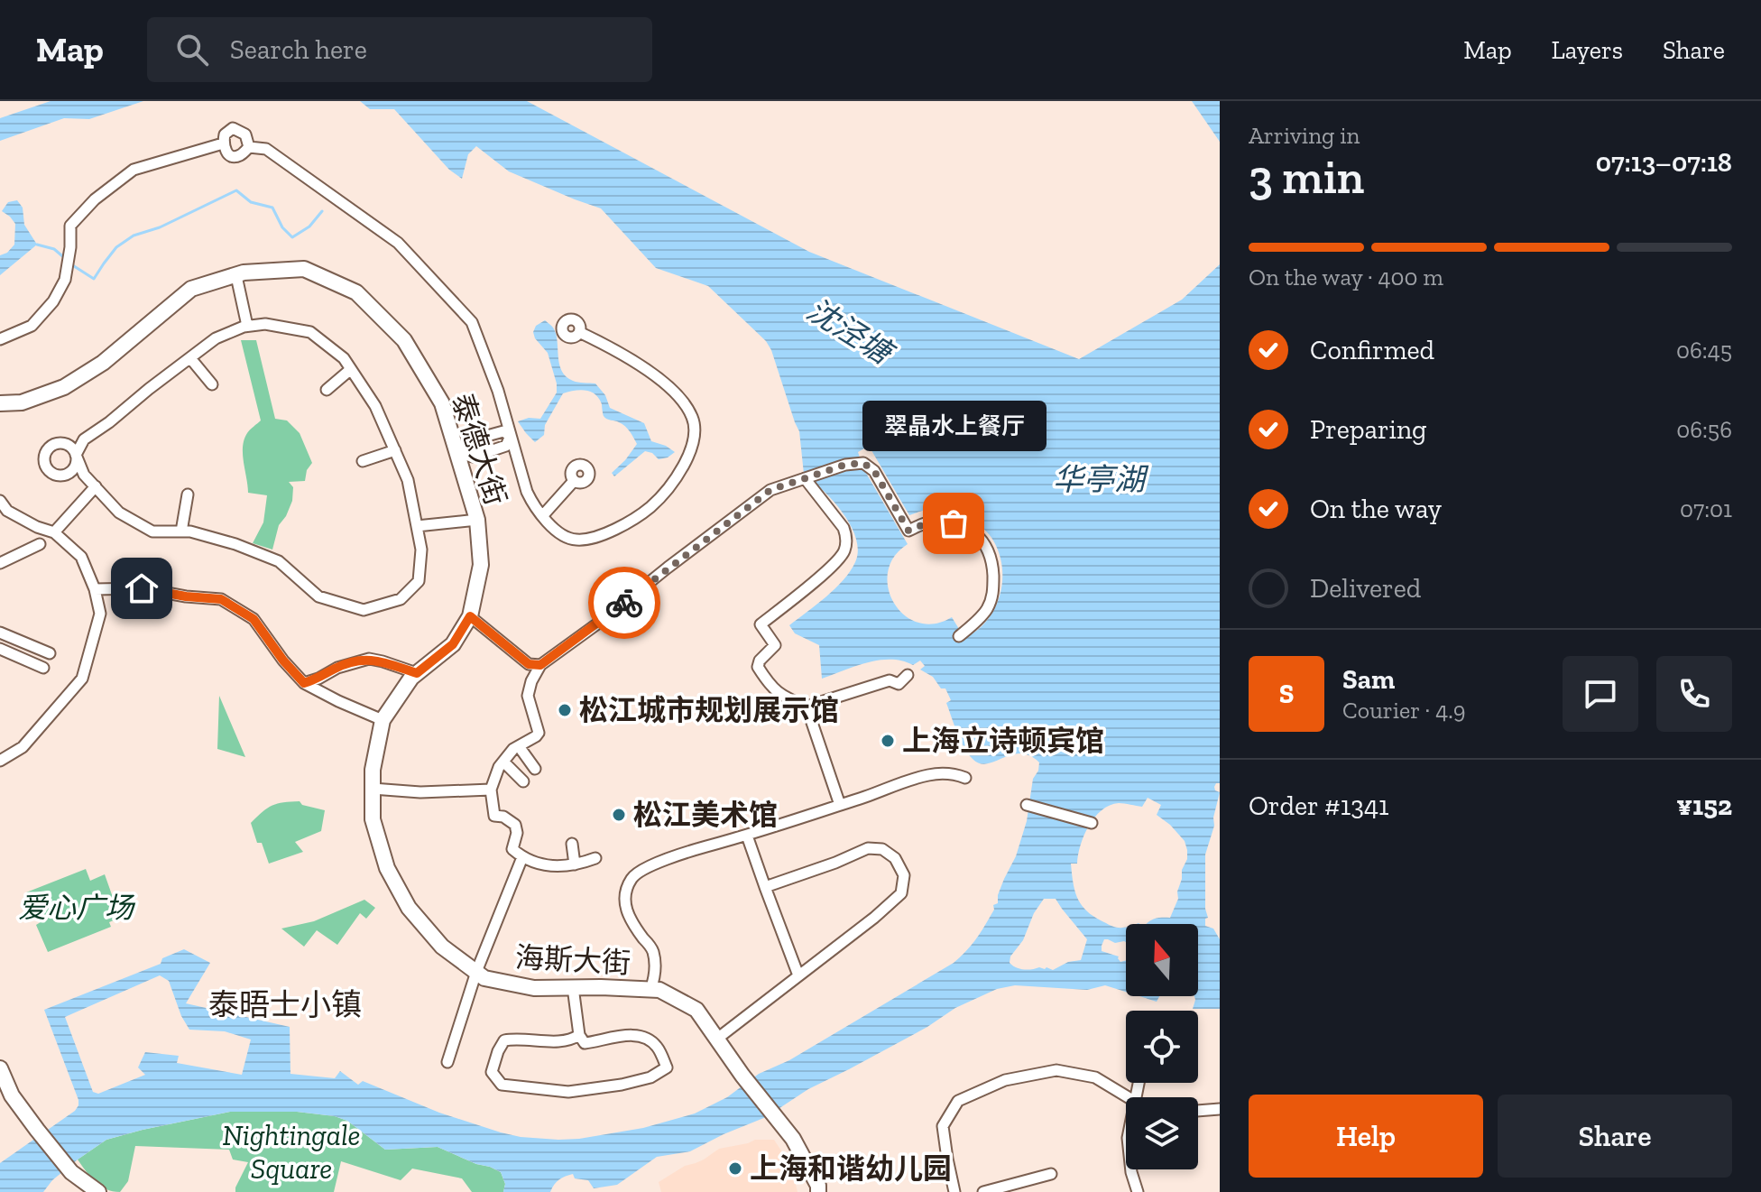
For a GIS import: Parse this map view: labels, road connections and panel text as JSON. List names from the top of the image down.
{
  "streets": {
    "street": ["泰德大街", "海斯大街"]
  },
  "crossings": [
    ["泰德大街", "海斯大街"]
  ],
  "districts": ["泰晤士小镇"],
  "water": ["沈泾塘", "华亭湖"],
  "parks": ["爱心广场", "Nightingale Square"],
  "places": [
    "翠晶水上餐厅",
    "松江城市规划展示馆",
    "上海立诗顿宾馆",
    "松江美术馆",
    "上海和谐幼儿园"
  ],
  "north": "top",
  "page": {
    "header": "Map",
    "search": "Search here",
    "nav": ["Map", "Layers", "Share"],
    "heading": ["3 min", "Arriving in", "07:13–07:18"],
    "panel": [
      "Sam",
      "Courier · 4.9",
      "Order #1341",
      "¥152"
    ],
    "bar": "On the way · 400 m",
    "list": [
      ["Confirmed", "06:45"],
      ["Preparing", "06:56"],
      ["On the way", "07:01"],
      "Delivered"
    ],
    "bubble": "翠晶水上餐厅",
    "round": "S",
    "buttons": ["Help", "Share"]
  }
}
